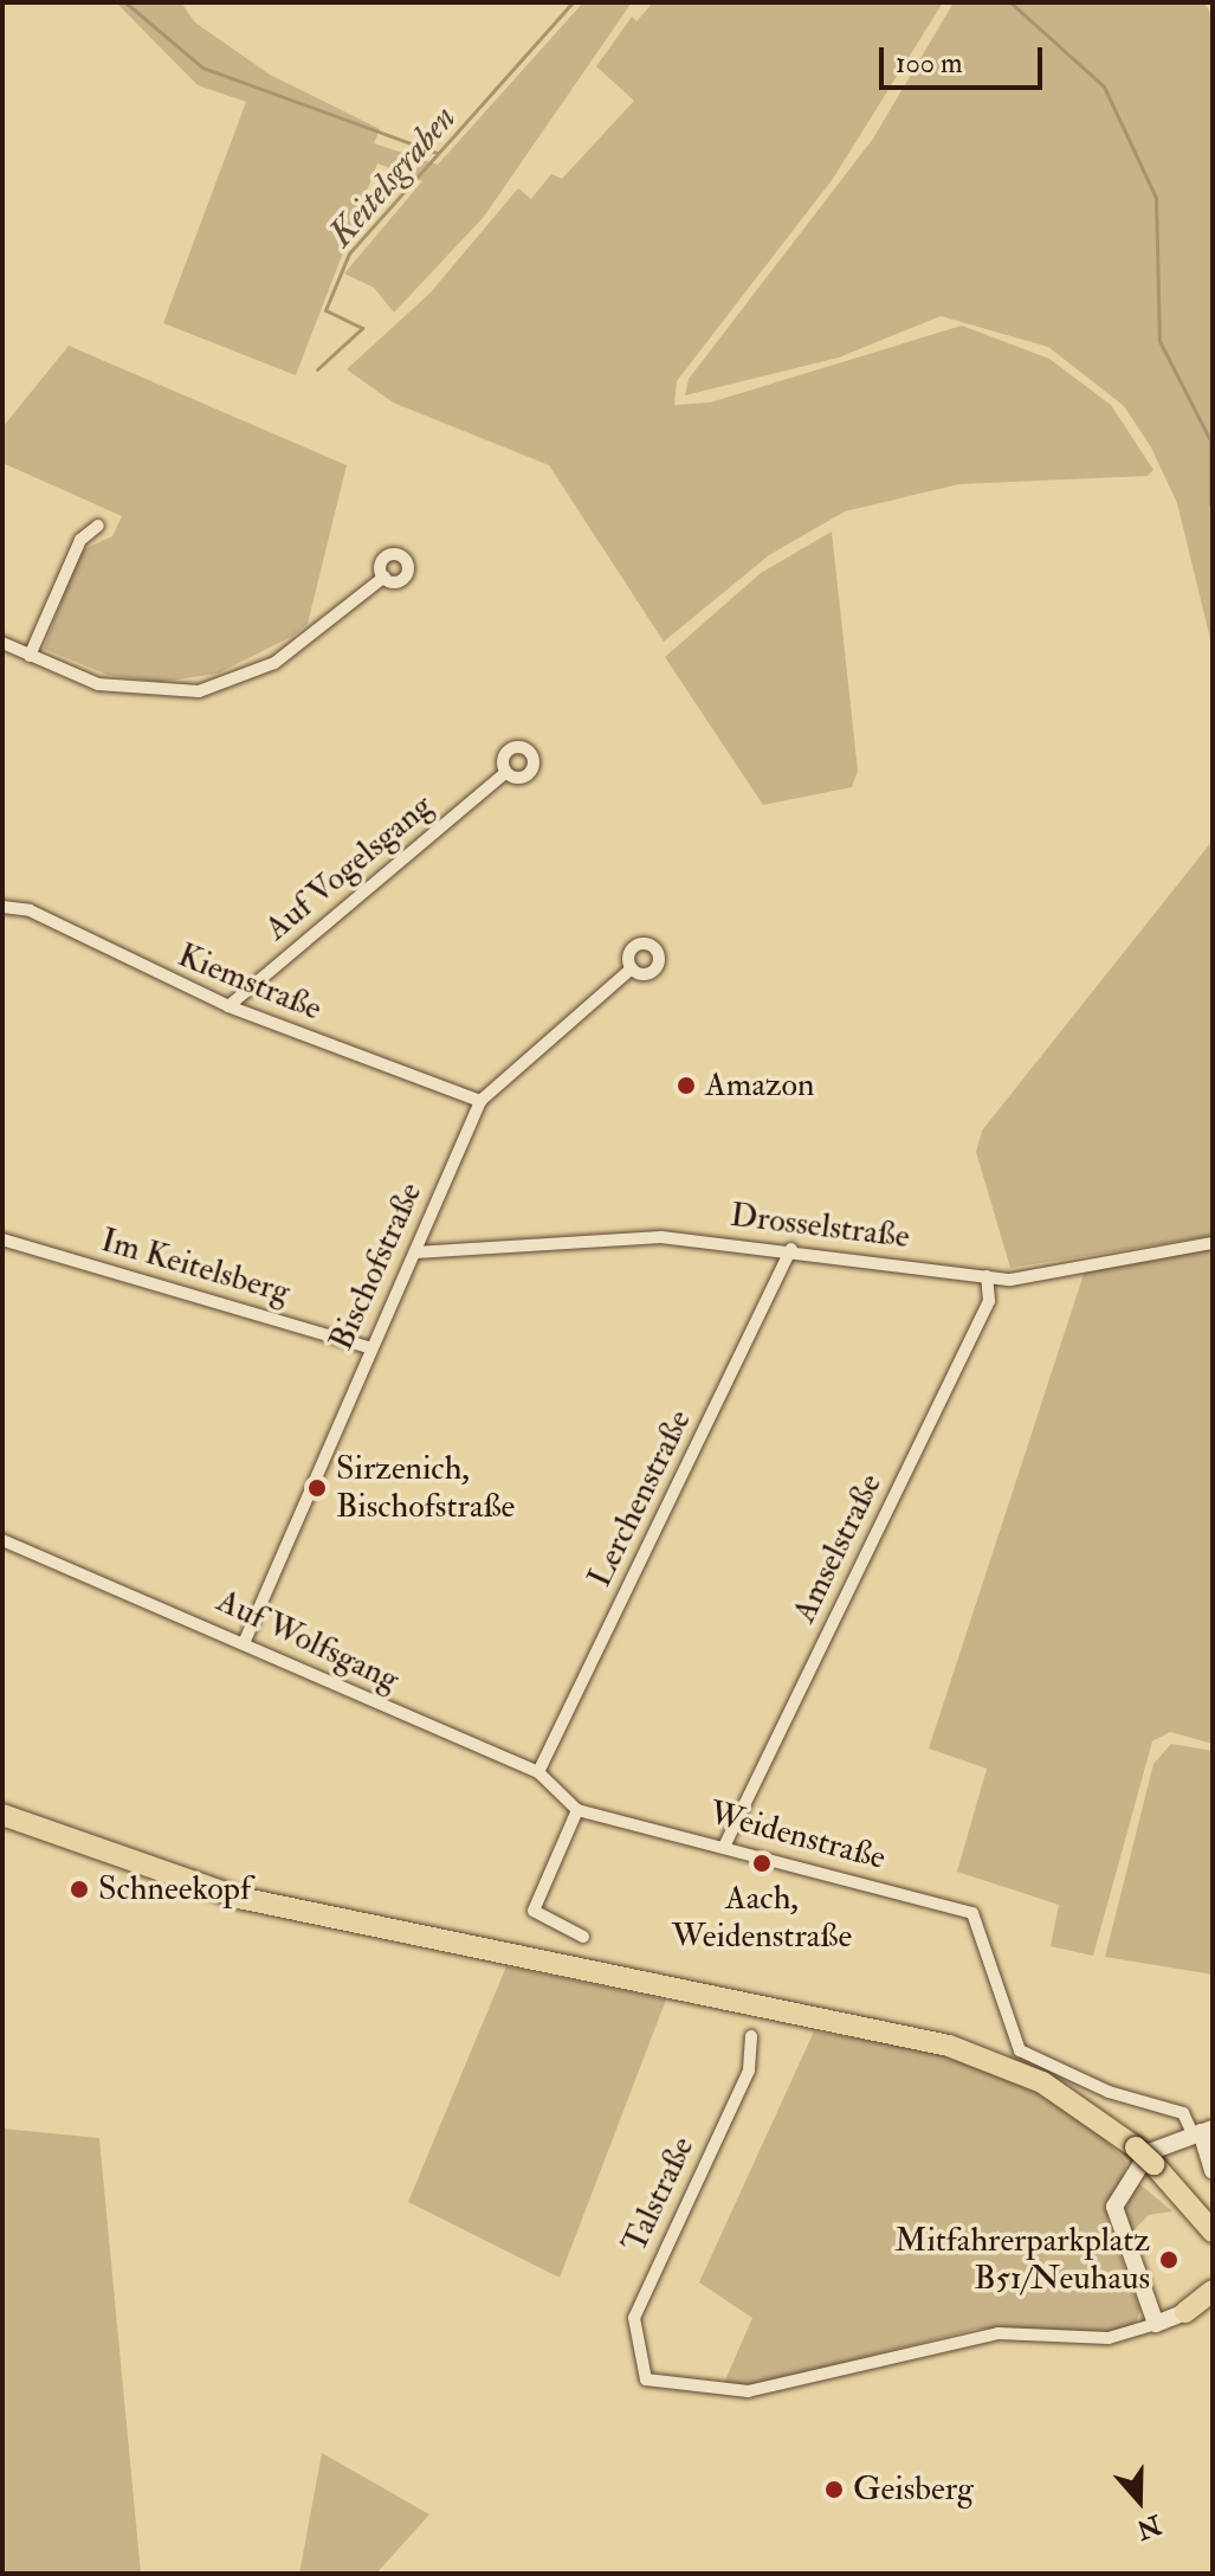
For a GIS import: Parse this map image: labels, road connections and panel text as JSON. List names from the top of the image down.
{
  "streets": {
    "street": [
      "Auf Vogelsgang",
      "Kiemstraße",
      "Drosselstraße",
      "Im Keitelsberg",
      "Bischofstraße",
      "Lerchenstraße",
      "Amselstraße",
      "Auf Wolfsgang",
      "Weidenstraße",
      "Talstraße"
    ]
  },
  "crossings": [
    ["Auf Vogelsgang", "Kiemstraße"],
    ["Kiemstraße", "Bischofstraße"],
    ["Drosselstraße", "Bischofstraße"],
    ["Drosselstraße", "Lerchenstraße"],
    ["Drosselstraße", "Amselstraße"],
    ["Im Keitelsberg", "Bischofstraße"],
    ["Bischofstraße", "Auf Wolfsgang"],
    ["Lerchenstraße", "Auf Wolfsgang"],
    ["Amselstraße", "Weidenstraße"],
    ["Auf Wolfsgang", "Weidenstraße"]
  ],
  "water": ["Keitelsgraben"],
  "places": [
    "Amazon",
    "Sirzenich, Bischofstraße",
    "Aach, Weidenstraße",
    "Schneekopf",
    "Mitfahrerparkplatz B51/Neuhaus",
    "Geisberg"
  ],
  "scale_bar": "100 m",
  "north": "bottom"
}
